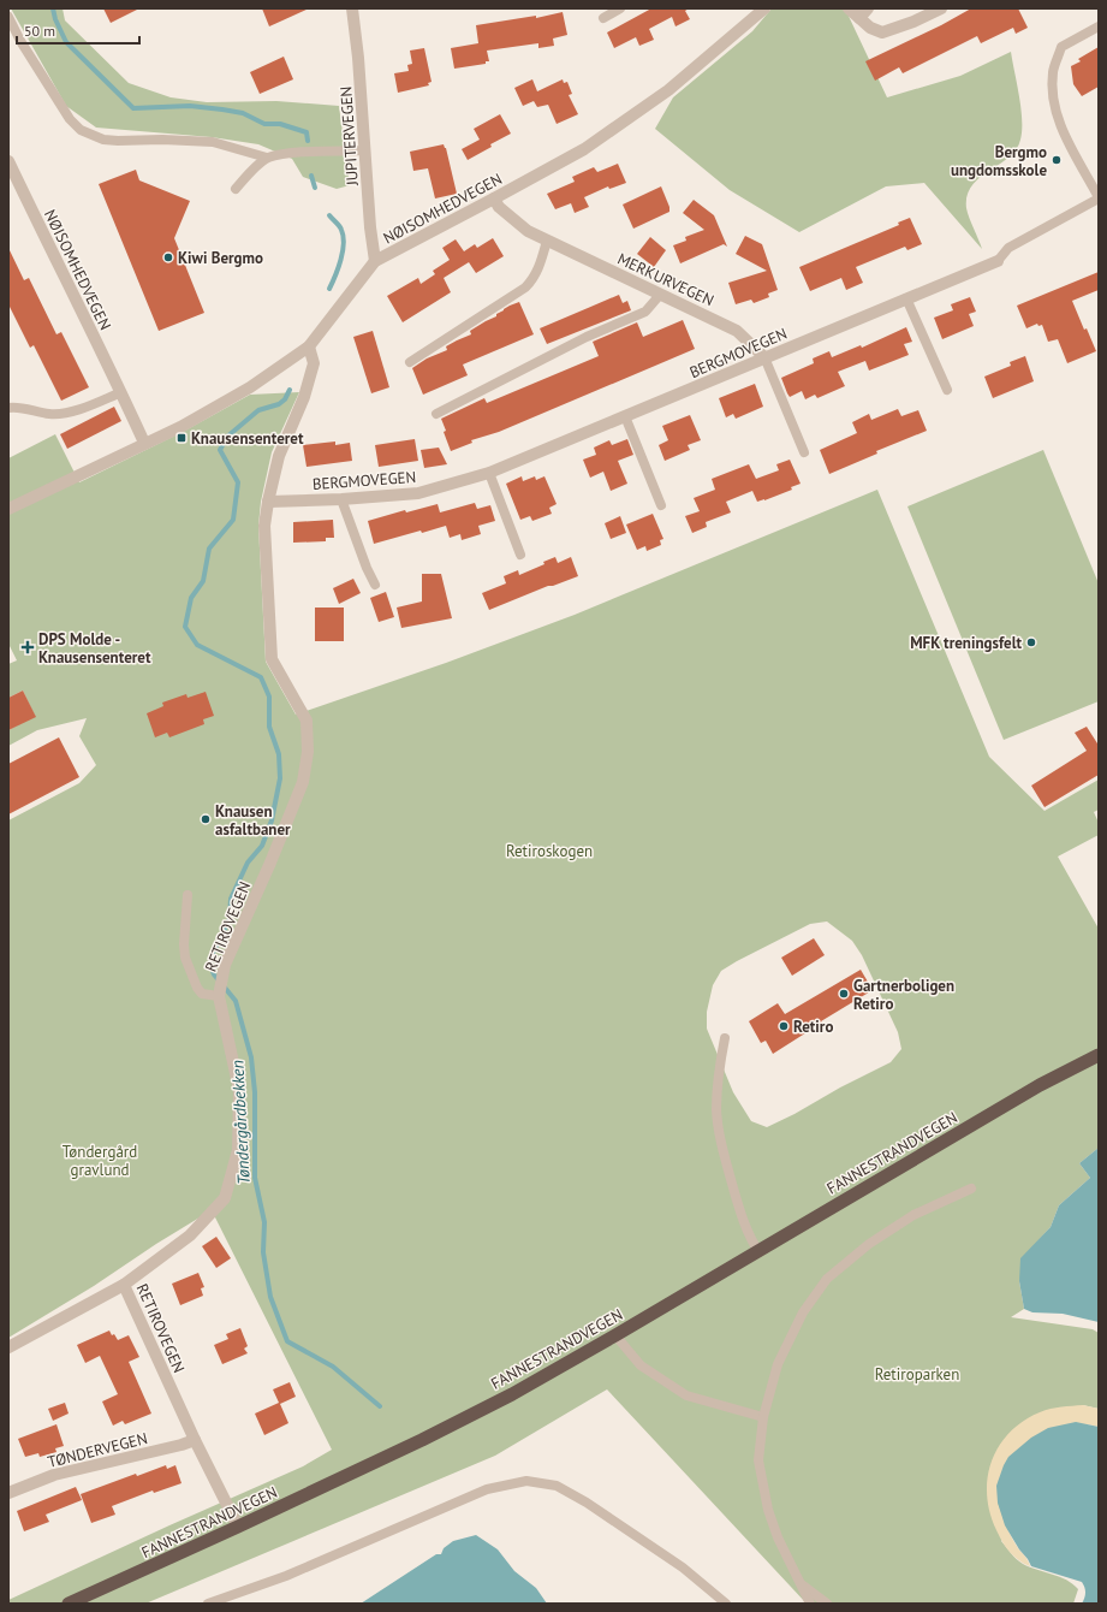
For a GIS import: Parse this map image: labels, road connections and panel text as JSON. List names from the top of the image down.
{
  "streets": {
    "highway": ["FANNESTRANDVEGEN"],
    "street": [
      "JUPITERVEGEN",
      "NØISOMHEDVEGEN",
      "MERKURVEGEN",
      "BERGMOVEGEN",
      "RETIROVEGEN",
      "TØNDERVEGEN"
    ]
  },
  "crossings": [
    ["JUPITERVEGEN", "NØISOMHEDVEGEN"],
    ["NØISOMHEDVEGEN", "MERKURVEGEN"],
    ["NØISOMHEDVEGEN", "RETIROVEGEN"],
    ["MERKURVEGEN", "BERGMOVEGEN"],
    ["BERGMOVEGEN", "RETIROVEGEN"],
    ["RETIROVEGEN", "FANNESTRANDVEGEN"],
    ["RETIROVEGEN", "TØNDERVEGEN"]
  ],
  "water": ["Tøndergårdbekken"],
  "parks": ["Retiroskogen", "Tøndergård gravlund", "Retiroparken"],
  "places": {
    "other": [
      "Bergmo ungdomsskole",
      "Kiwi Bergmo",
      "MFK treningsfelt",
      "Knausen asfaltbaner",
      "Gartnerboligen Retiro",
      "Retiro"
    ],
    "transit": ["Knausensenteret"],
    "health": ["DPS Molde - Knausensenteret"]
  },
  "scale_bar": "50 m"
}
